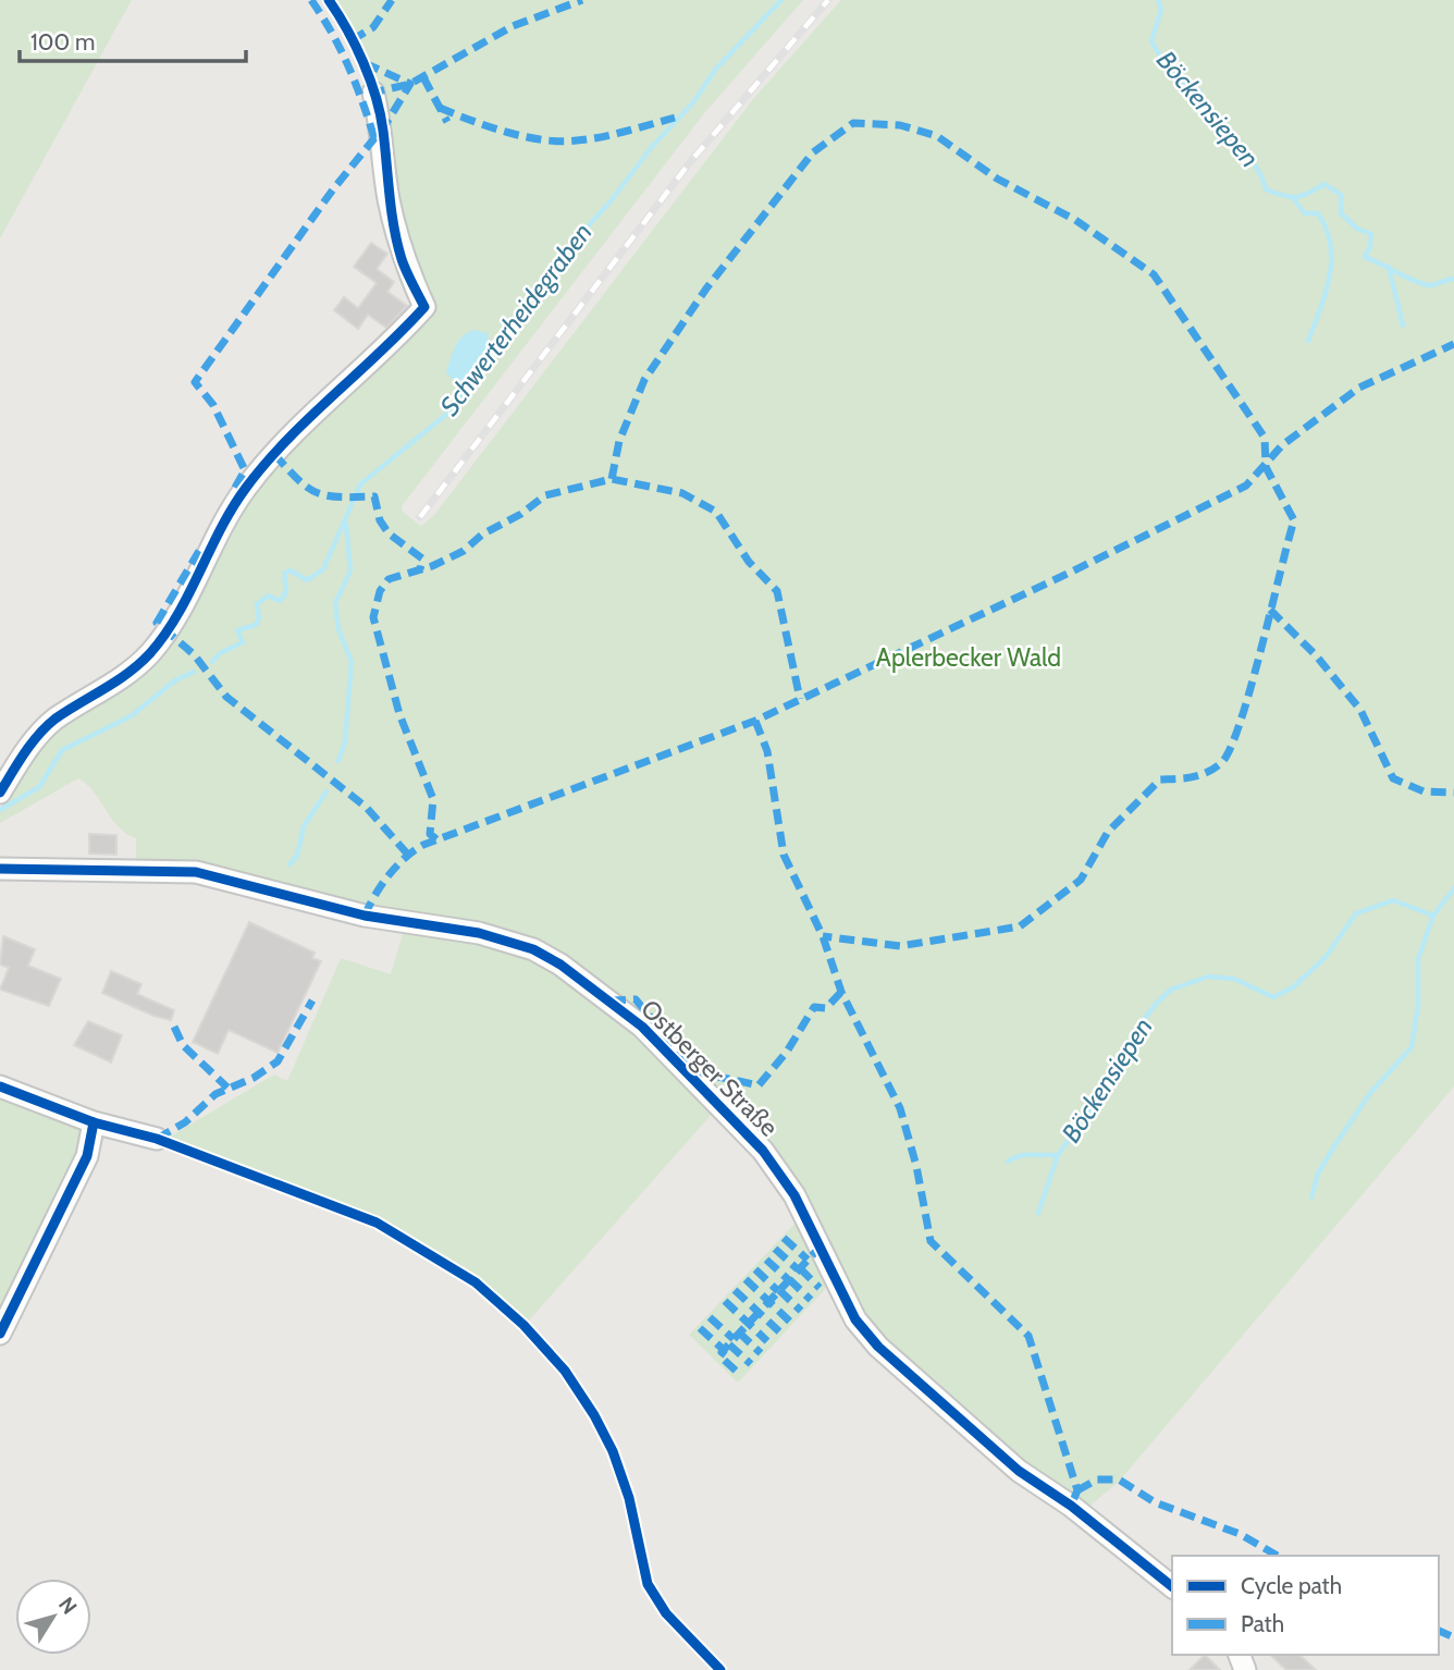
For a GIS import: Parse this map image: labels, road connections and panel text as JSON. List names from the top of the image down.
{
  "streets": {
    "street": ["Ostberger Straße"]
  },
  "water": ["Böckensiepen", "Schwerterheidegraben"],
  "parks": ["Aplerbecker Wald"],
  "legend": ["Cycle path", "Path"],
  "scale_bar": "100 m",
  "north": "top right"
}
